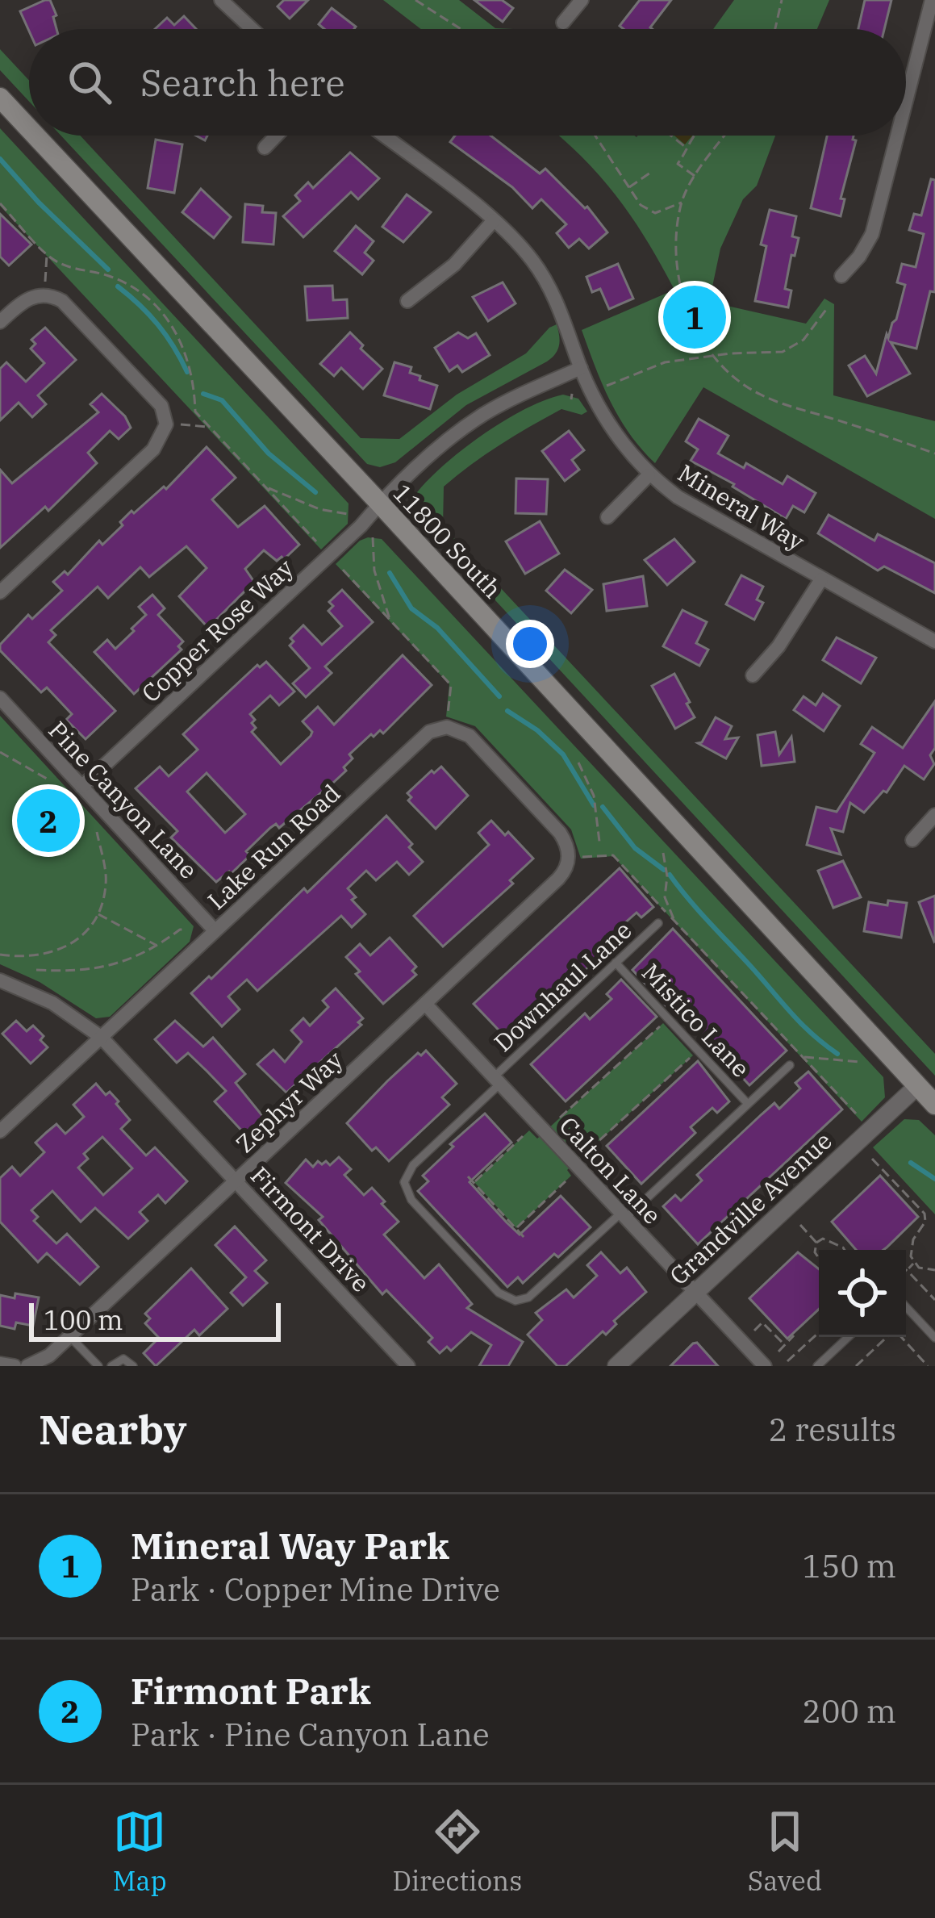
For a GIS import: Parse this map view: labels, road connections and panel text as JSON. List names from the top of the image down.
{
  "streets": {
    "main road": ["11800 South"],
    "street": [
      "Mineral Way",
      "Copper Rose Way",
      "Pine Canyon Lane",
      "Lake Run Road",
      "Zephyr Way",
      "Calton Lane",
      "Grandville Avenue",
      "Firmont Drive"
    ],
    "lane": ["Downhaul Lane", "Mistico Lane"]
  },
  "crossings": [
    ["11800 South", "Copper Rose Way"],
    ["11800 South", "Grandville Avenue"],
    ["Copper Rose Way", "Pine Canyon Lane"],
    ["Pine Canyon Lane", "Lake Run Road"],
    ["Lake Run Road", "Zephyr Way"],
    ["Lake Run Road", "Firmont Drive"],
    ["Downhaul Lane", "Mistico Lane"],
    ["Downhaul Lane", "Calton Lane"],
    ["Zephyr Way", "Calton Lane"],
    ["Zephyr Way", "Firmont Drive"],
    ["Calton Lane", "Grandville Avenue"]
  ],
  "scale_bar": "100 m",
  "page": {
    "search": "Search here",
    "pins": ["1", "2"],
    "scale": "100 m",
    "heading": ["Nearby", "2 results"],
    "list": [
      {
        "mark": "1",
        "name": "Mineral Way Park",
        "note": "Park · Copper Mine Drive",
        "value": "150 m"
      },
      {
        "mark": "2",
        "name": "Firmont Park",
        "note": "Park · Pine Canyon Lane",
        "value": "200 m"
      }
    ],
    "nav": ["Map", "Directions", "Saved"]
  }
}
